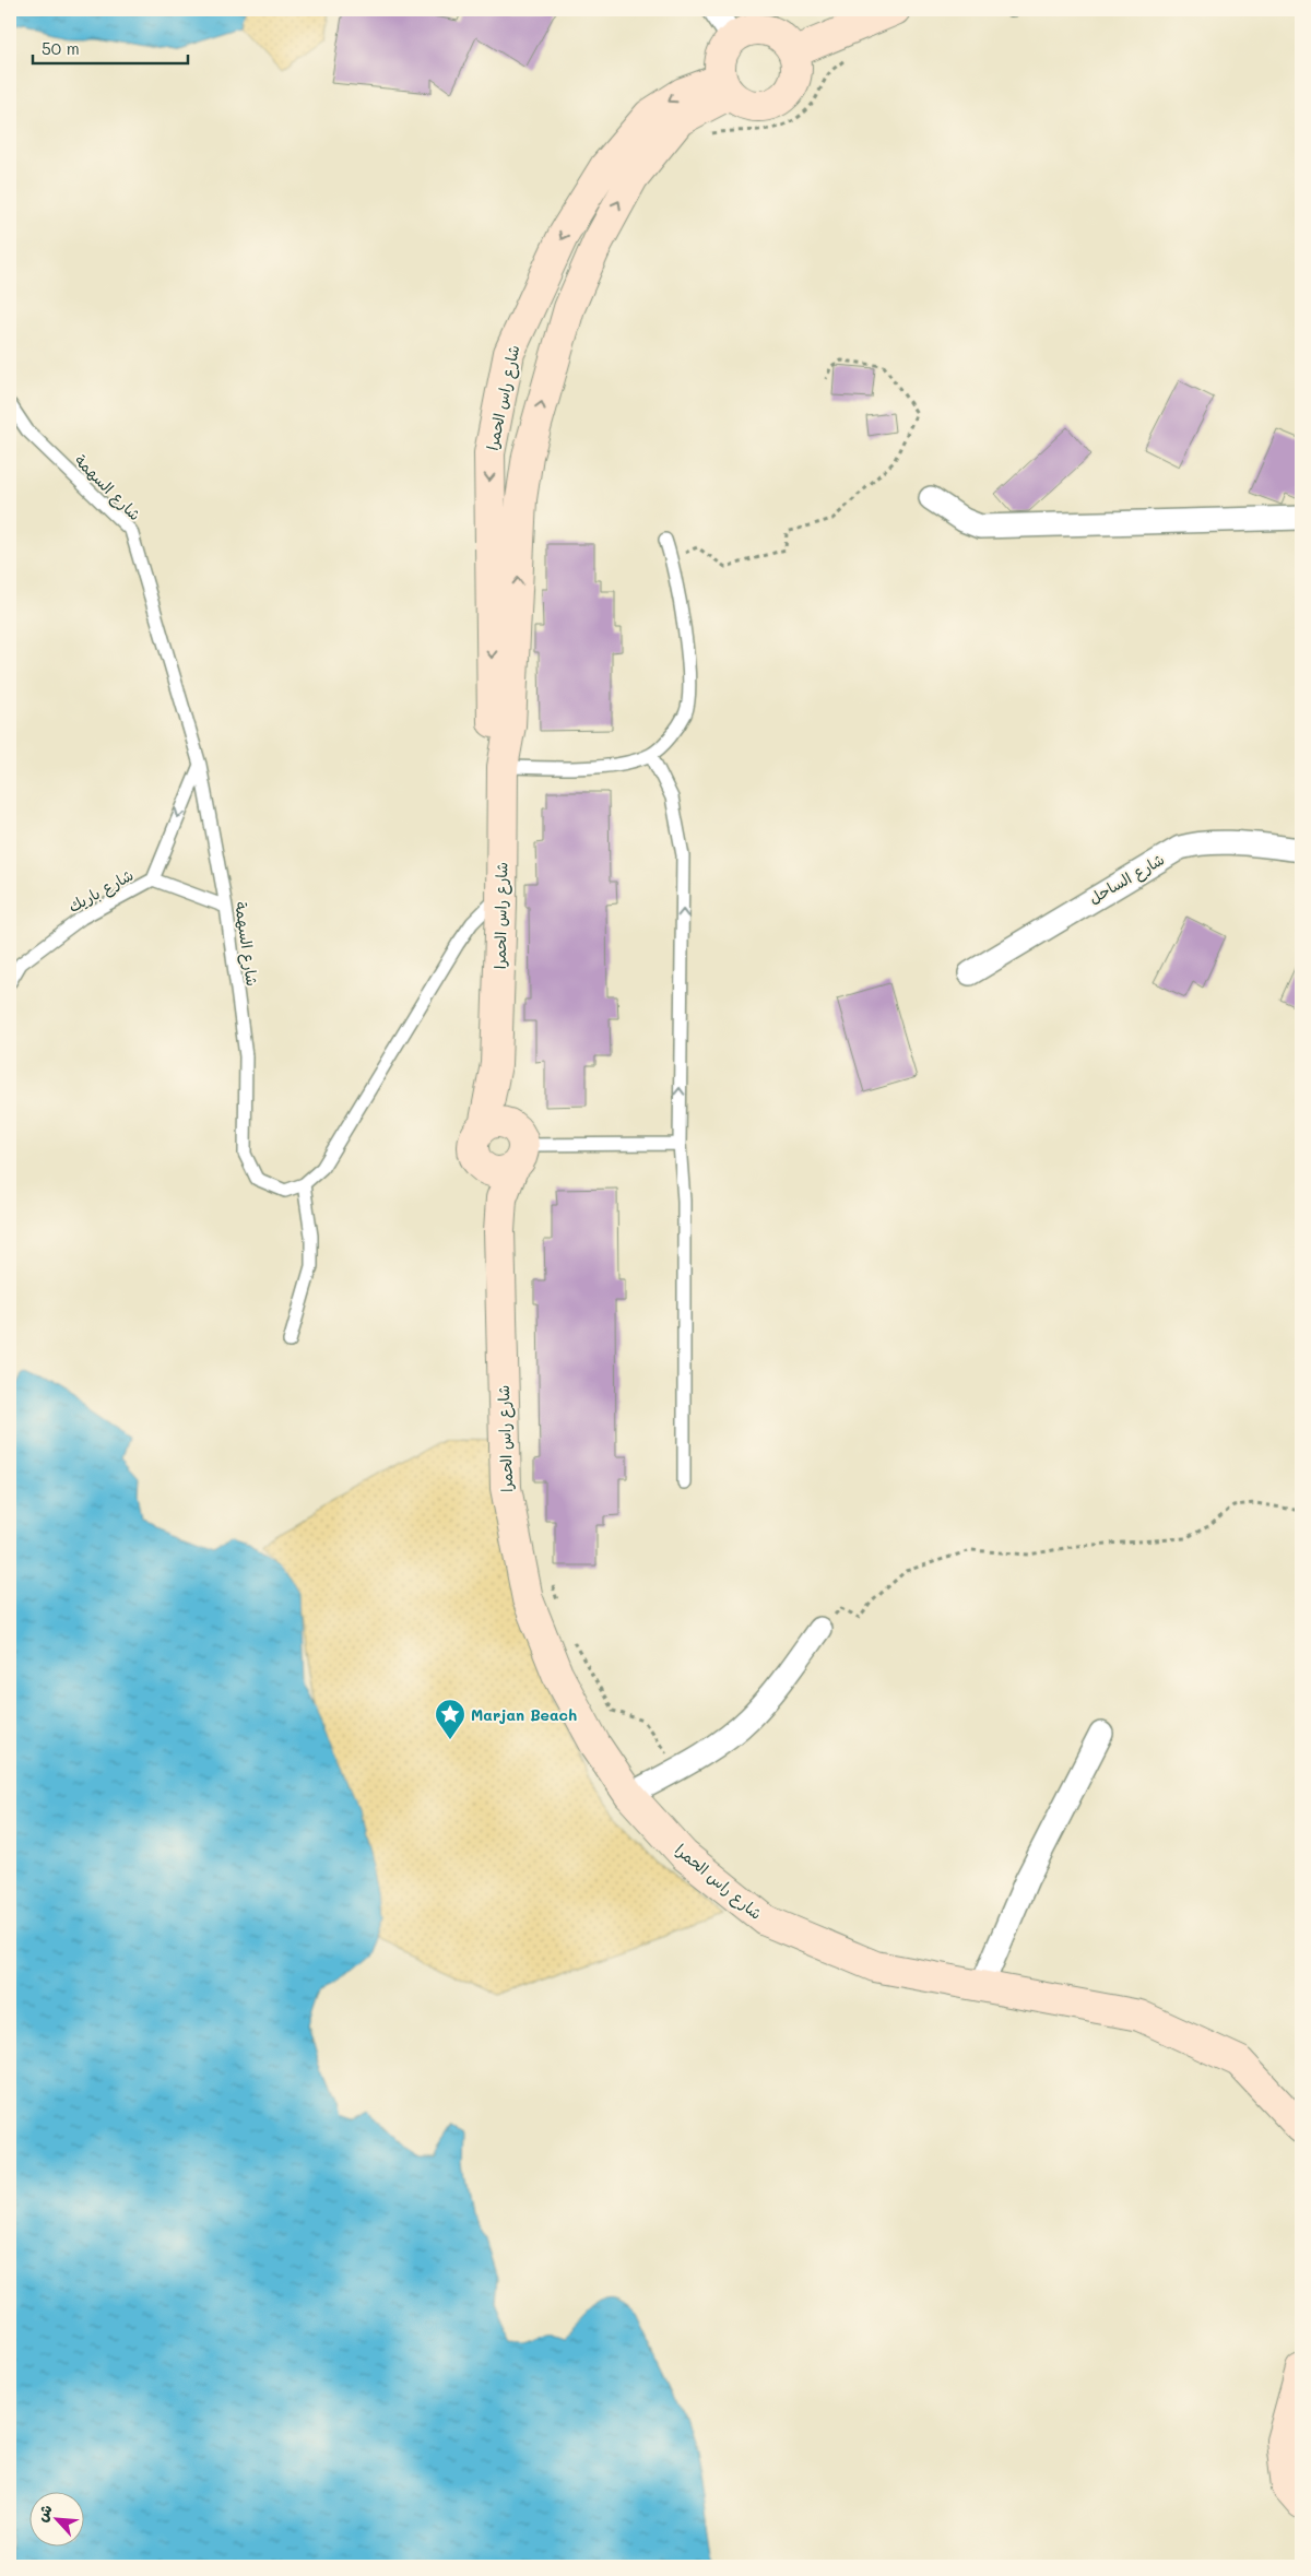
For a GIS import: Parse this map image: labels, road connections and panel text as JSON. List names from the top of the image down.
{
  "streets": {
    "street": ["شارع راس الحمرا", "شارع الساحل"],
    "lane": ["شارع السهمة", "شارع باريك"]
  },
  "crossings": [
    ["شارع السهمة", "شارع باريك"]
  ],
  "places": {
    "place": ["Marjan Beach"]
  },
  "scale_bar": "50 m",
  "north": "top left"
}
